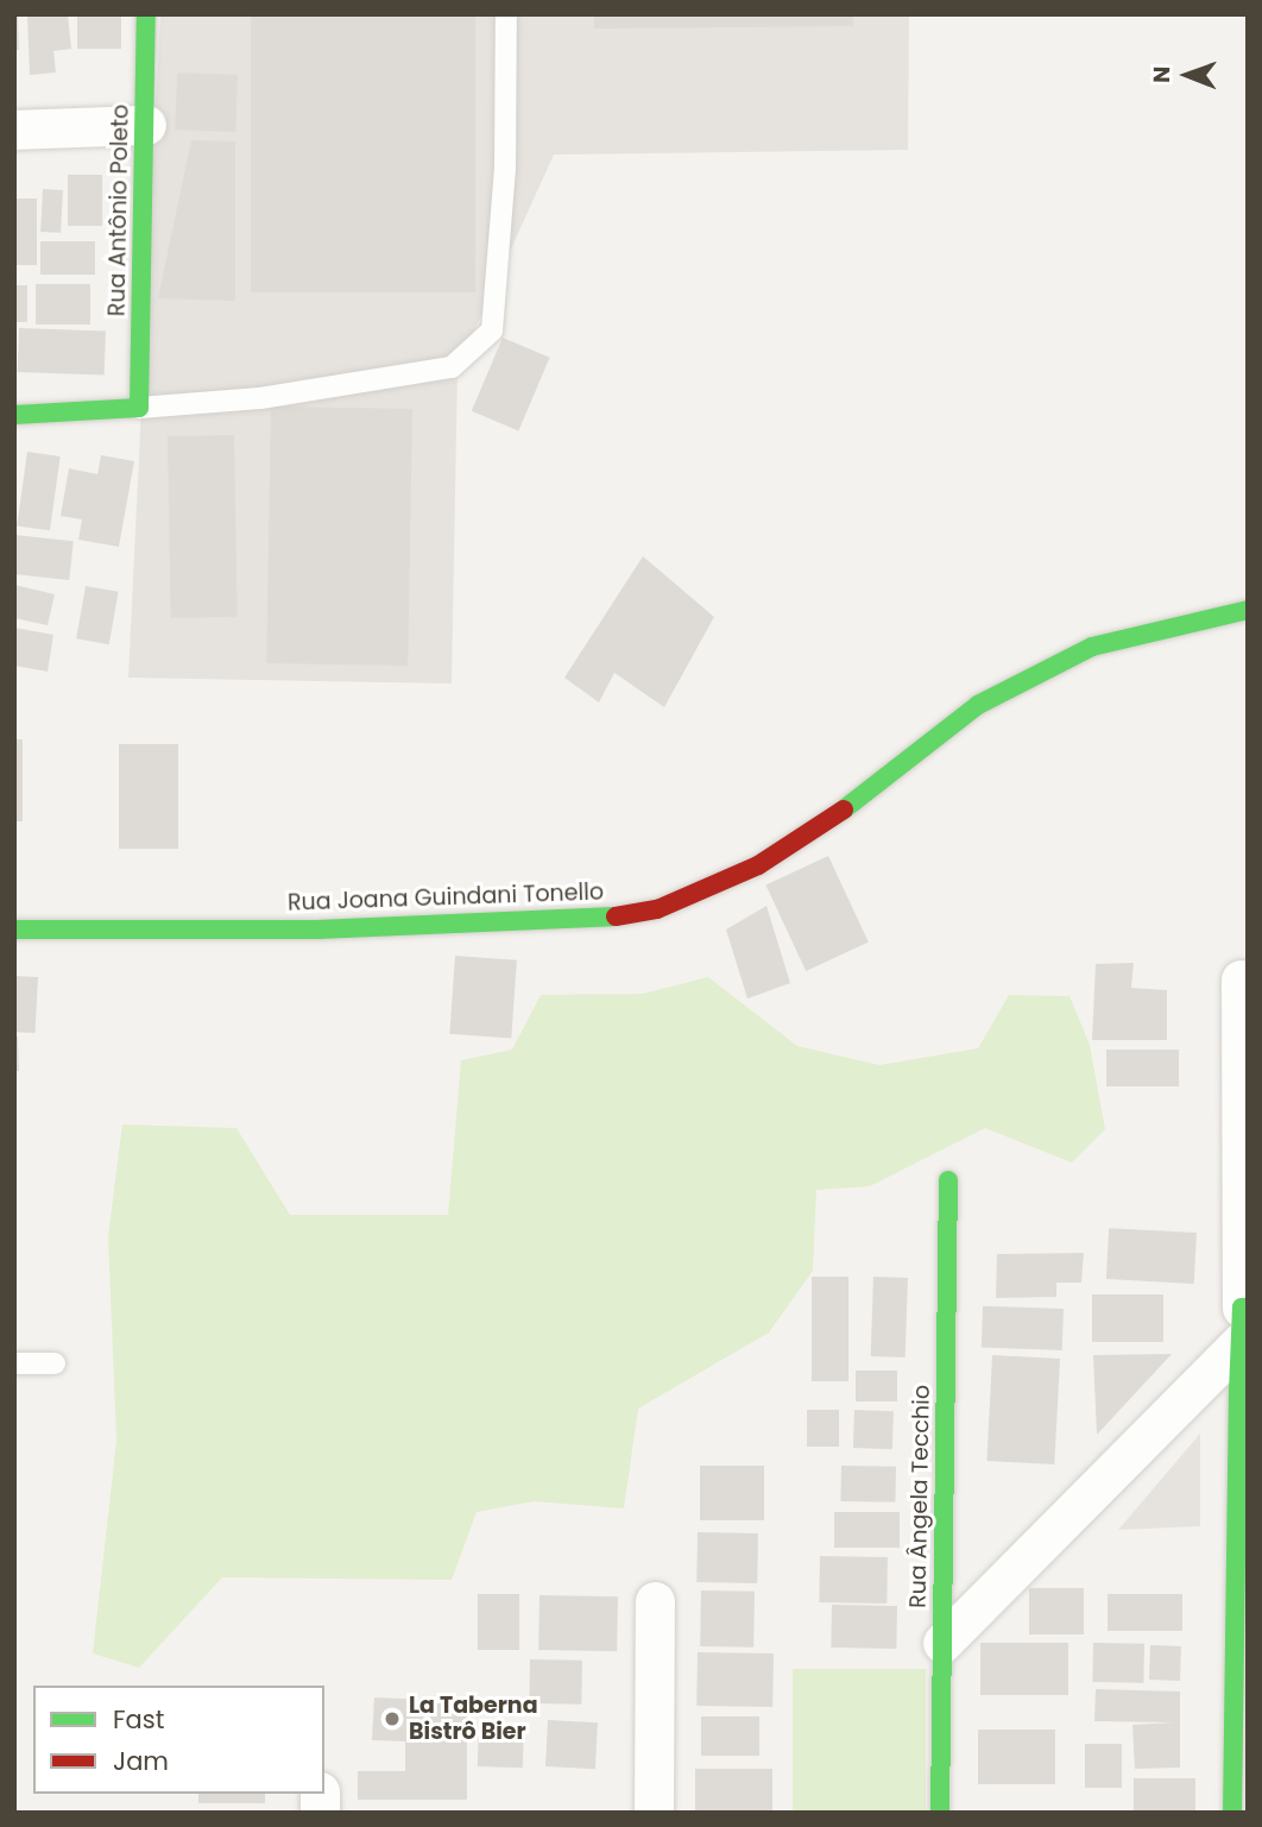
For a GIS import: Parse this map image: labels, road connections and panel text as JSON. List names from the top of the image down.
{
  "streets": {
    "street": ["Rua Antônio Poleto", "Rua Joana Guindani Tonello", "Rua Ângela Tecchio"]
  },
  "places": ["La Taberna Bistrô Bier"],
  "legend": ["Fast", "Jam"],
  "north": "left"
}
